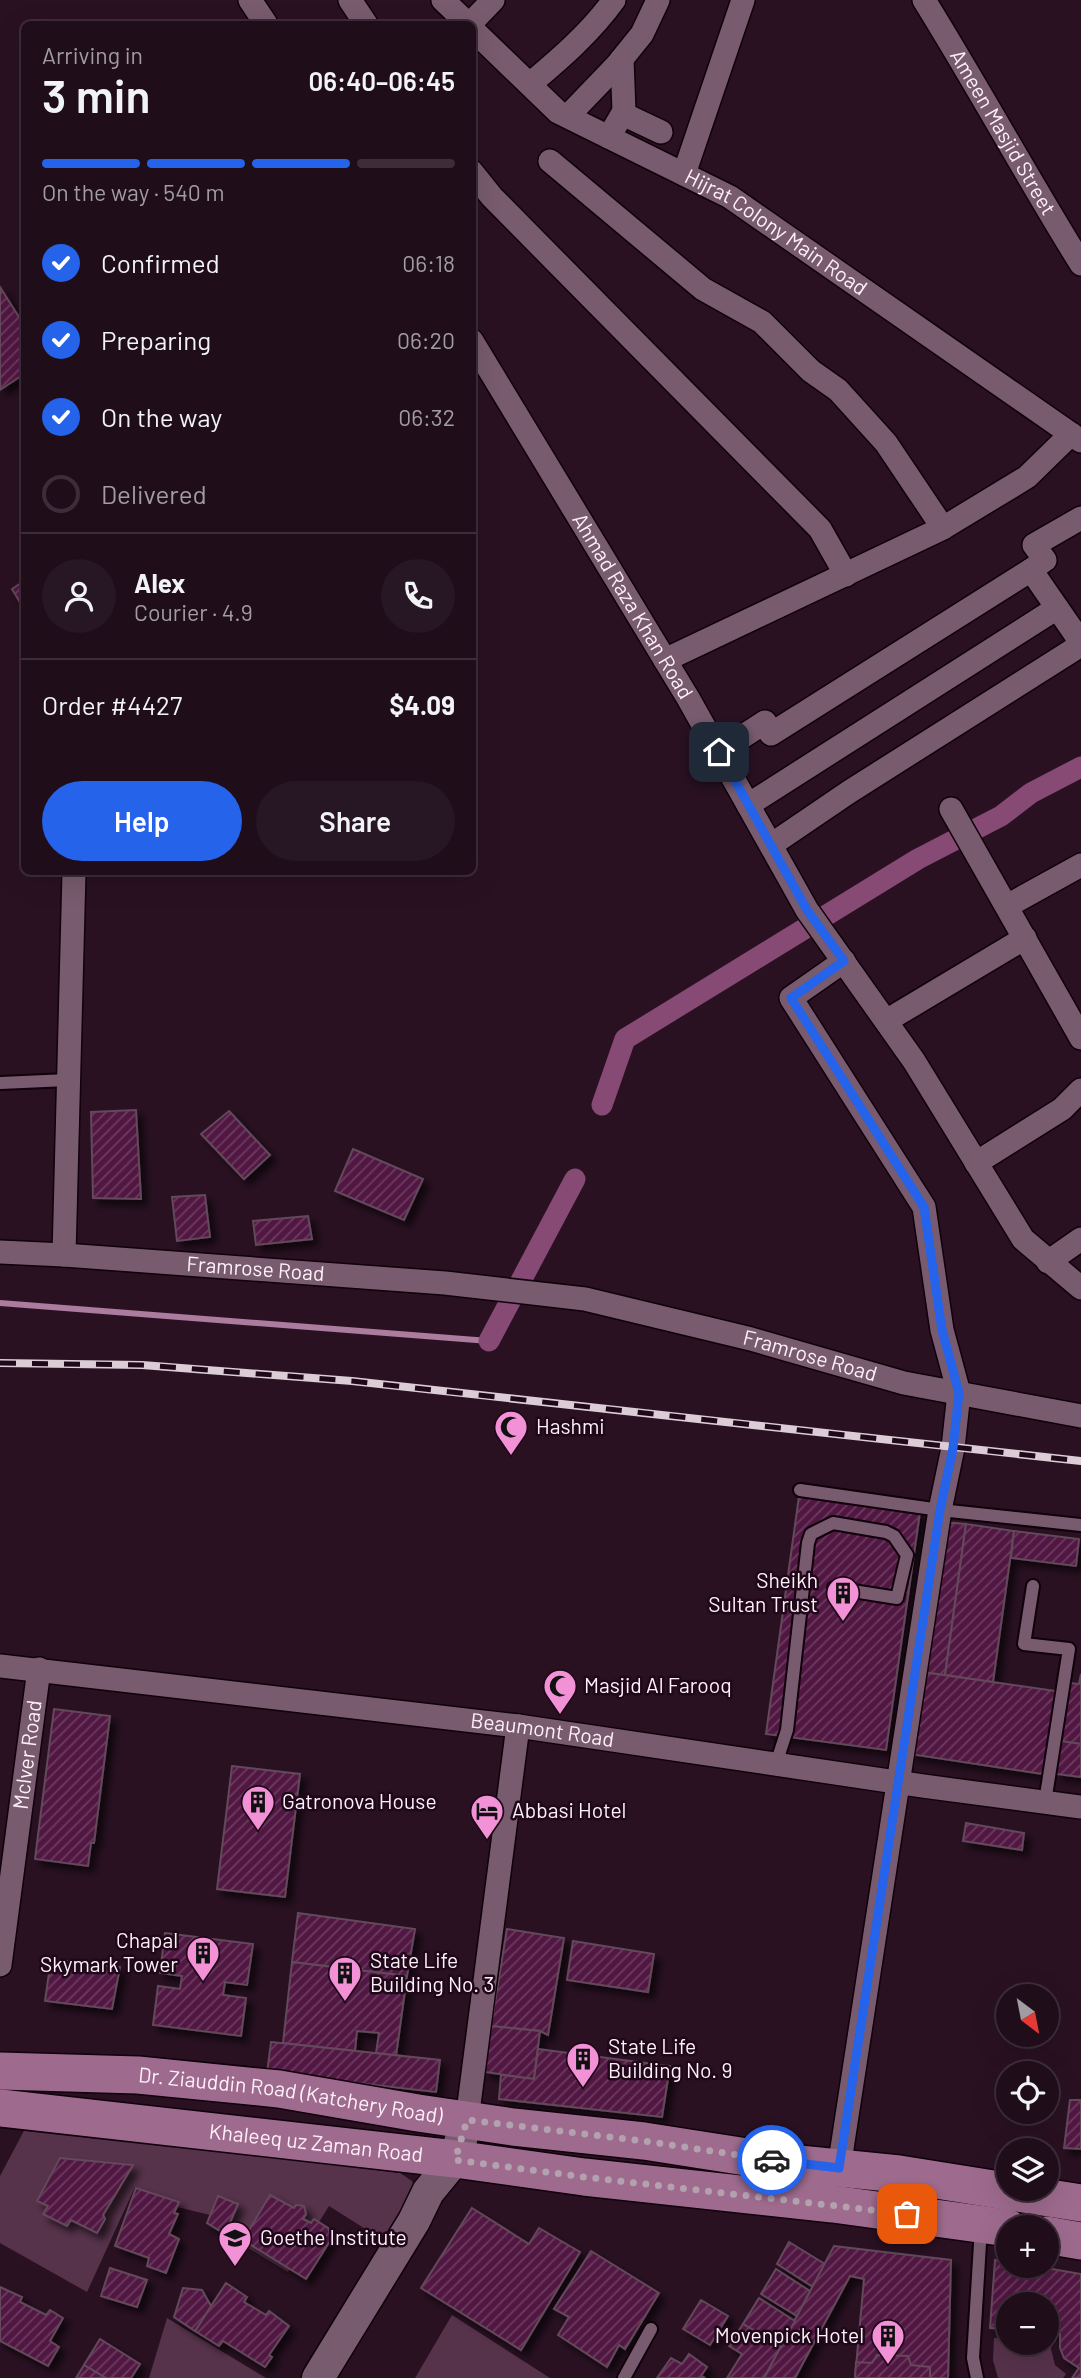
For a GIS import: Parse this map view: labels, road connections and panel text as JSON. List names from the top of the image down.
{
  "streets": {
    "main road": ["Dr. Ziauddin Road (Katchery Road)", "Khaleeq uz Zaman Road"],
    "street": [
      "Ameen Masjid Street",
      "Hijrat Colony Main Road",
      "Ahmad Raza Khan Road",
      "Framrose Road",
      "Beaumont Road",
      "Mclver Road"
    ]
  },
  "crossings": [
    ["Beaumont Road", "Mclver Road"]
  ],
  "places": {
    "mosque": ["Hashmi", "Masjid Al Farooq"],
    "building": [
      "Sheikh Sultan Trust",
      "Gatronova House",
      "Chapal Skymark Tower",
      "State Life Building No. 3",
      "State Life Building No. 9",
      "Movenpick Hotel"
    ],
    "hotel": ["Abbasi Hotel"],
    "school or university": ["Goethe Institute"]
  },
  "north": "bottom right",
  "page": {
    "heading": ["3 min", "Arriving in", "06:40–06:45"],
    "panel": [
      "Alex",
      "Courier · 4.9",
      "Order #4427",
      "$4.09"
    ],
    "bar": "On the way · 540 m",
    "list": [
      ["Confirmed", "06:18"],
      ["Preparing", "06:20"],
      ["On the way", "06:32"],
      "Delivered"
    ],
    "buttons": ["Help", "Share"],
    "map_buttons": ["+", "−"]
  }
}
